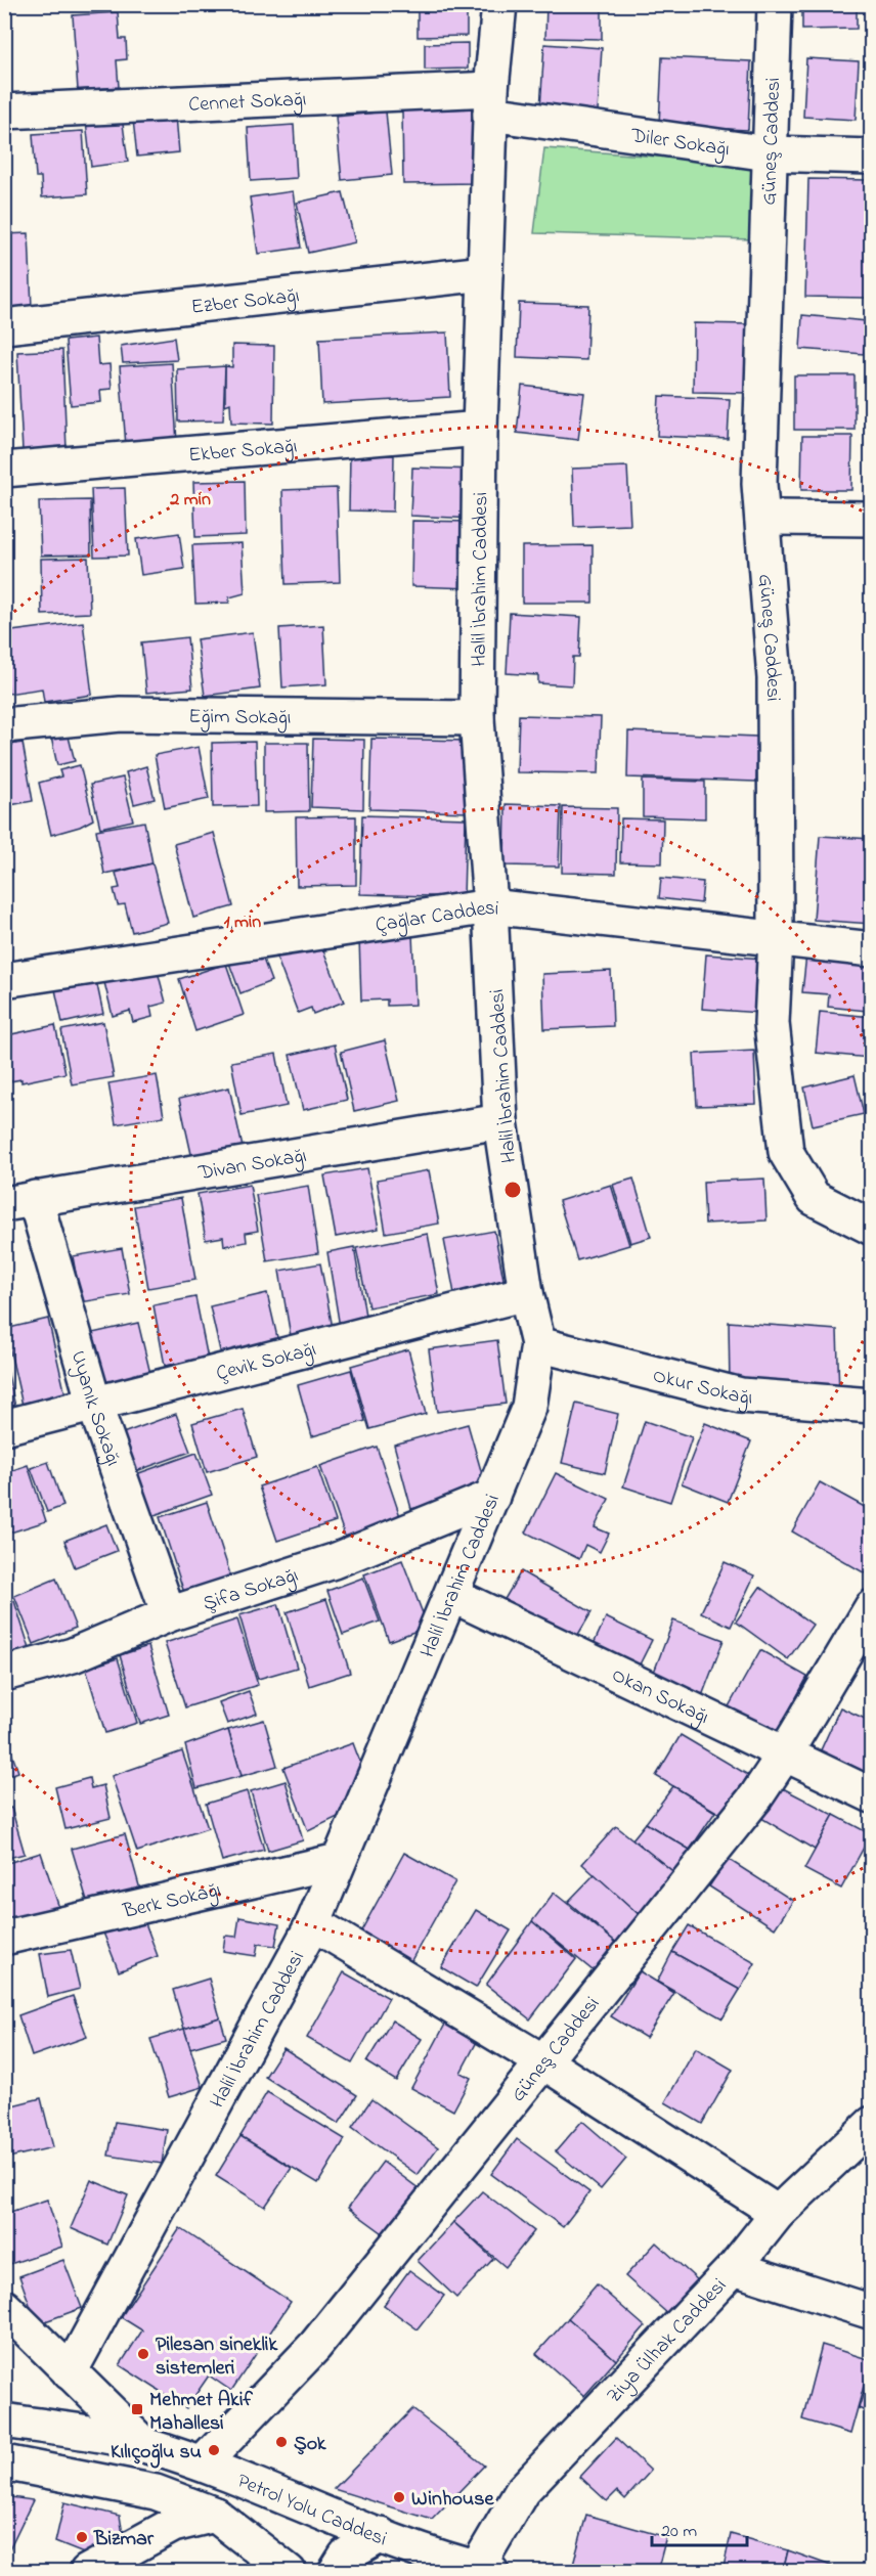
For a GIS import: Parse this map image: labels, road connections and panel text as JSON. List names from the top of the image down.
{
  "streets": {
    "street": [
      "Cennet Sokağı",
      "Diler Sokağı",
      "Güneş Caddesi",
      "Ezber Sokağı",
      "Ekber Sokağı",
      "Halil İbrahim Caddesi",
      "Eğim Sokağı",
      "Çağlar Caddesi",
      "Divan Sokağı",
      "Çevik Sokağı",
      "Okur Sokağı",
      "Uyanık Sokağı",
      "Şifa Sokağı",
      "Okan Sokağı",
      "Berk Sokağı",
      "Ziya Ülhak Caddesi",
      "Petrol Yolu Caddesi"
    ]
  },
  "crossings": [
    ["Cennet Sokağı", "Diler Sokağı"],
    ["Cennet Sokağı", "Halil İbrahim Caddesi"],
    ["Diler Sokağı", "Güneş Caddesi"],
    ["Diler Sokağı", "Halil İbrahim Caddesi"],
    ["Güneş Caddesi", "Çağlar Caddesi"],
    ["Güneş Caddesi", "Okan Sokağı"],
    ["Güneş Caddesi", "Petrol Yolu Caddesi"],
    ["Ezber Sokağı", "Halil İbrahim Caddesi"],
    ["Ekber Sokağı", "Halil İbrahim Caddesi"],
    ["Halil İbrahim Caddesi", "Eğim Sokağı"],
    ["Halil İbrahim Caddesi", "Çağlar Caddesi"],
    ["Halil İbrahim Caddesi", "Divan Sokağı"],
    ["Halil İbrahim Caddesi", "Çevik Sokağı"],
    ["Halil İbrahim Caddesi", "Okur Sokağı"],
    ["Halil İbrahim Caddesi", "Şifa Sokağı"],
    ["Halil İbrahim Caddesi", "Okan Sokağı"],
    ["Halil İbrahim Caddesi", "Berk Sokağı"],
    ["Divan Sokağı", "Uyanık Sokağı"],
    ["Çevik Sokağı", "Uyanık Sokağı"],
    ["Uyanık Sokağı", "Şifa Sokağı"],
    ["Ziya Ülhak Caddesi", "Petrol Yolu Caddesi"]
  ],
  "places": {
    "other": [
      "Pilesan sineklik sistemleri",
      "Şok",
      "Kılıçoğlu su",
      "Winhouse",
      "Bizmar"
    ],
    "transit": ["Mehmet Akif Mahallesi"]
  },
  "scale_bar": "20 m",
  "rings": ["2 min", "1 min"]
}
